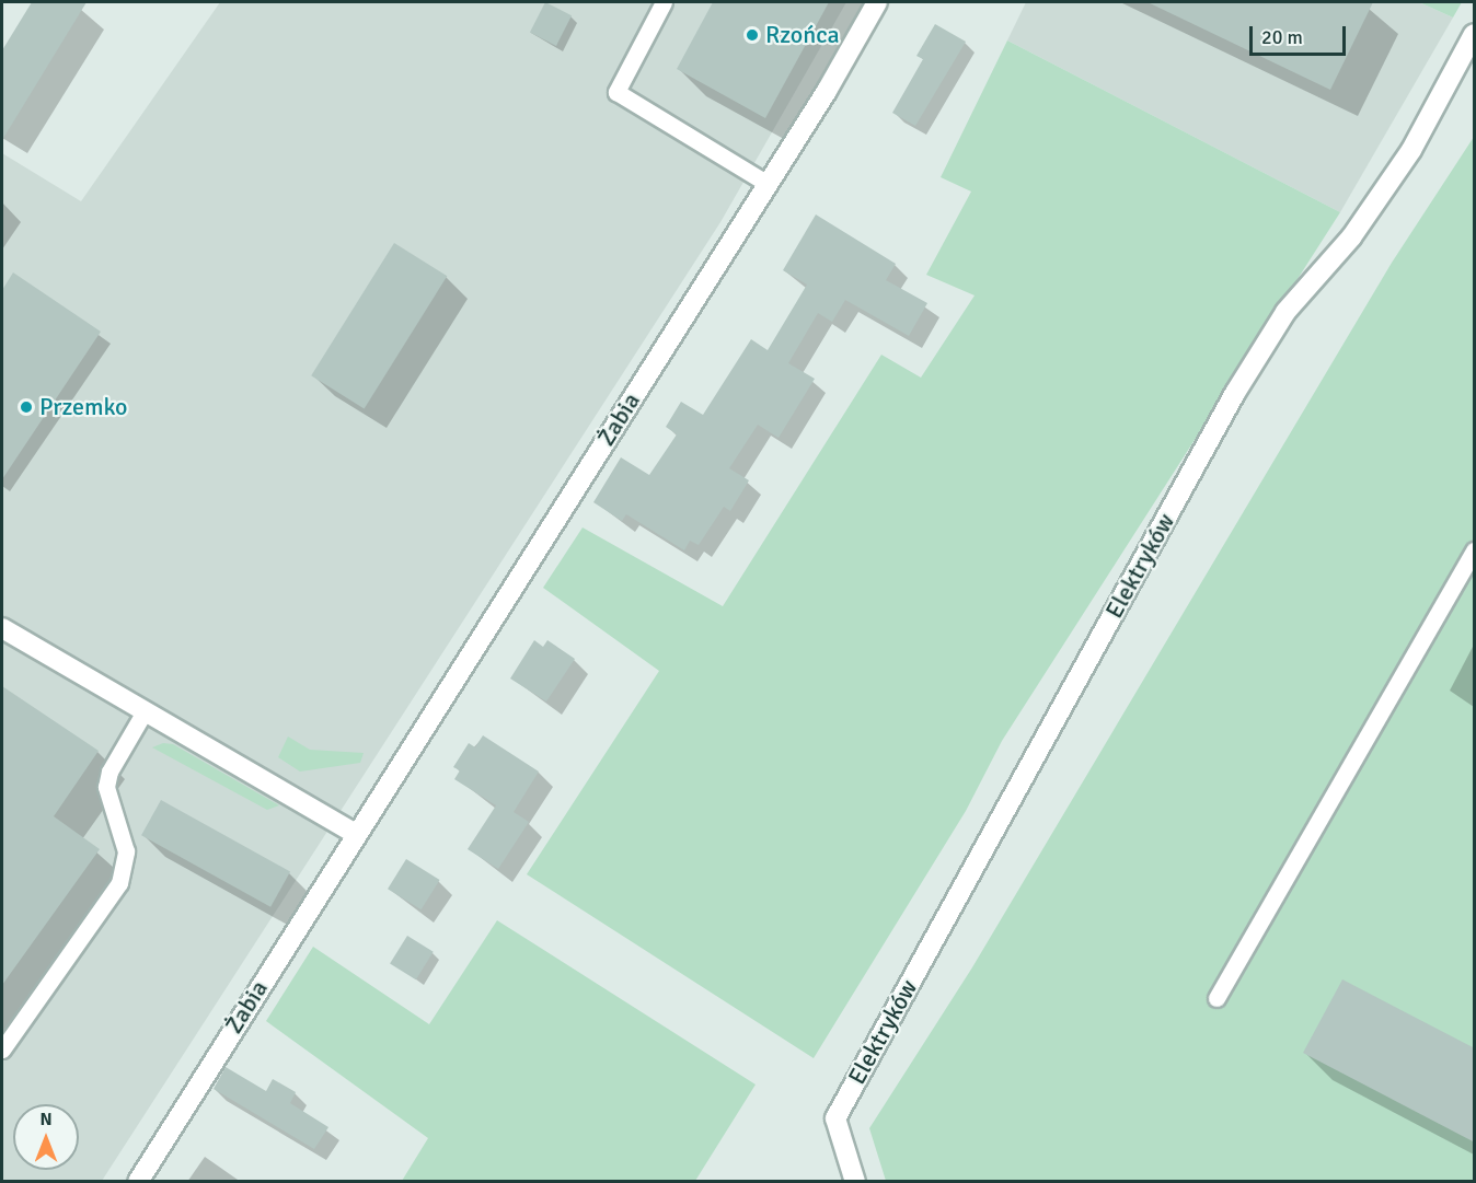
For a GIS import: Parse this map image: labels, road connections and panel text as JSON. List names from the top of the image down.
{
  "streets": {
    "street": ["Żabia", "Elektryków"]
  },
  "places": ["Rzońca", "Przemko"],
  "scale_bar": "20 m",
  "north": "top"
}
